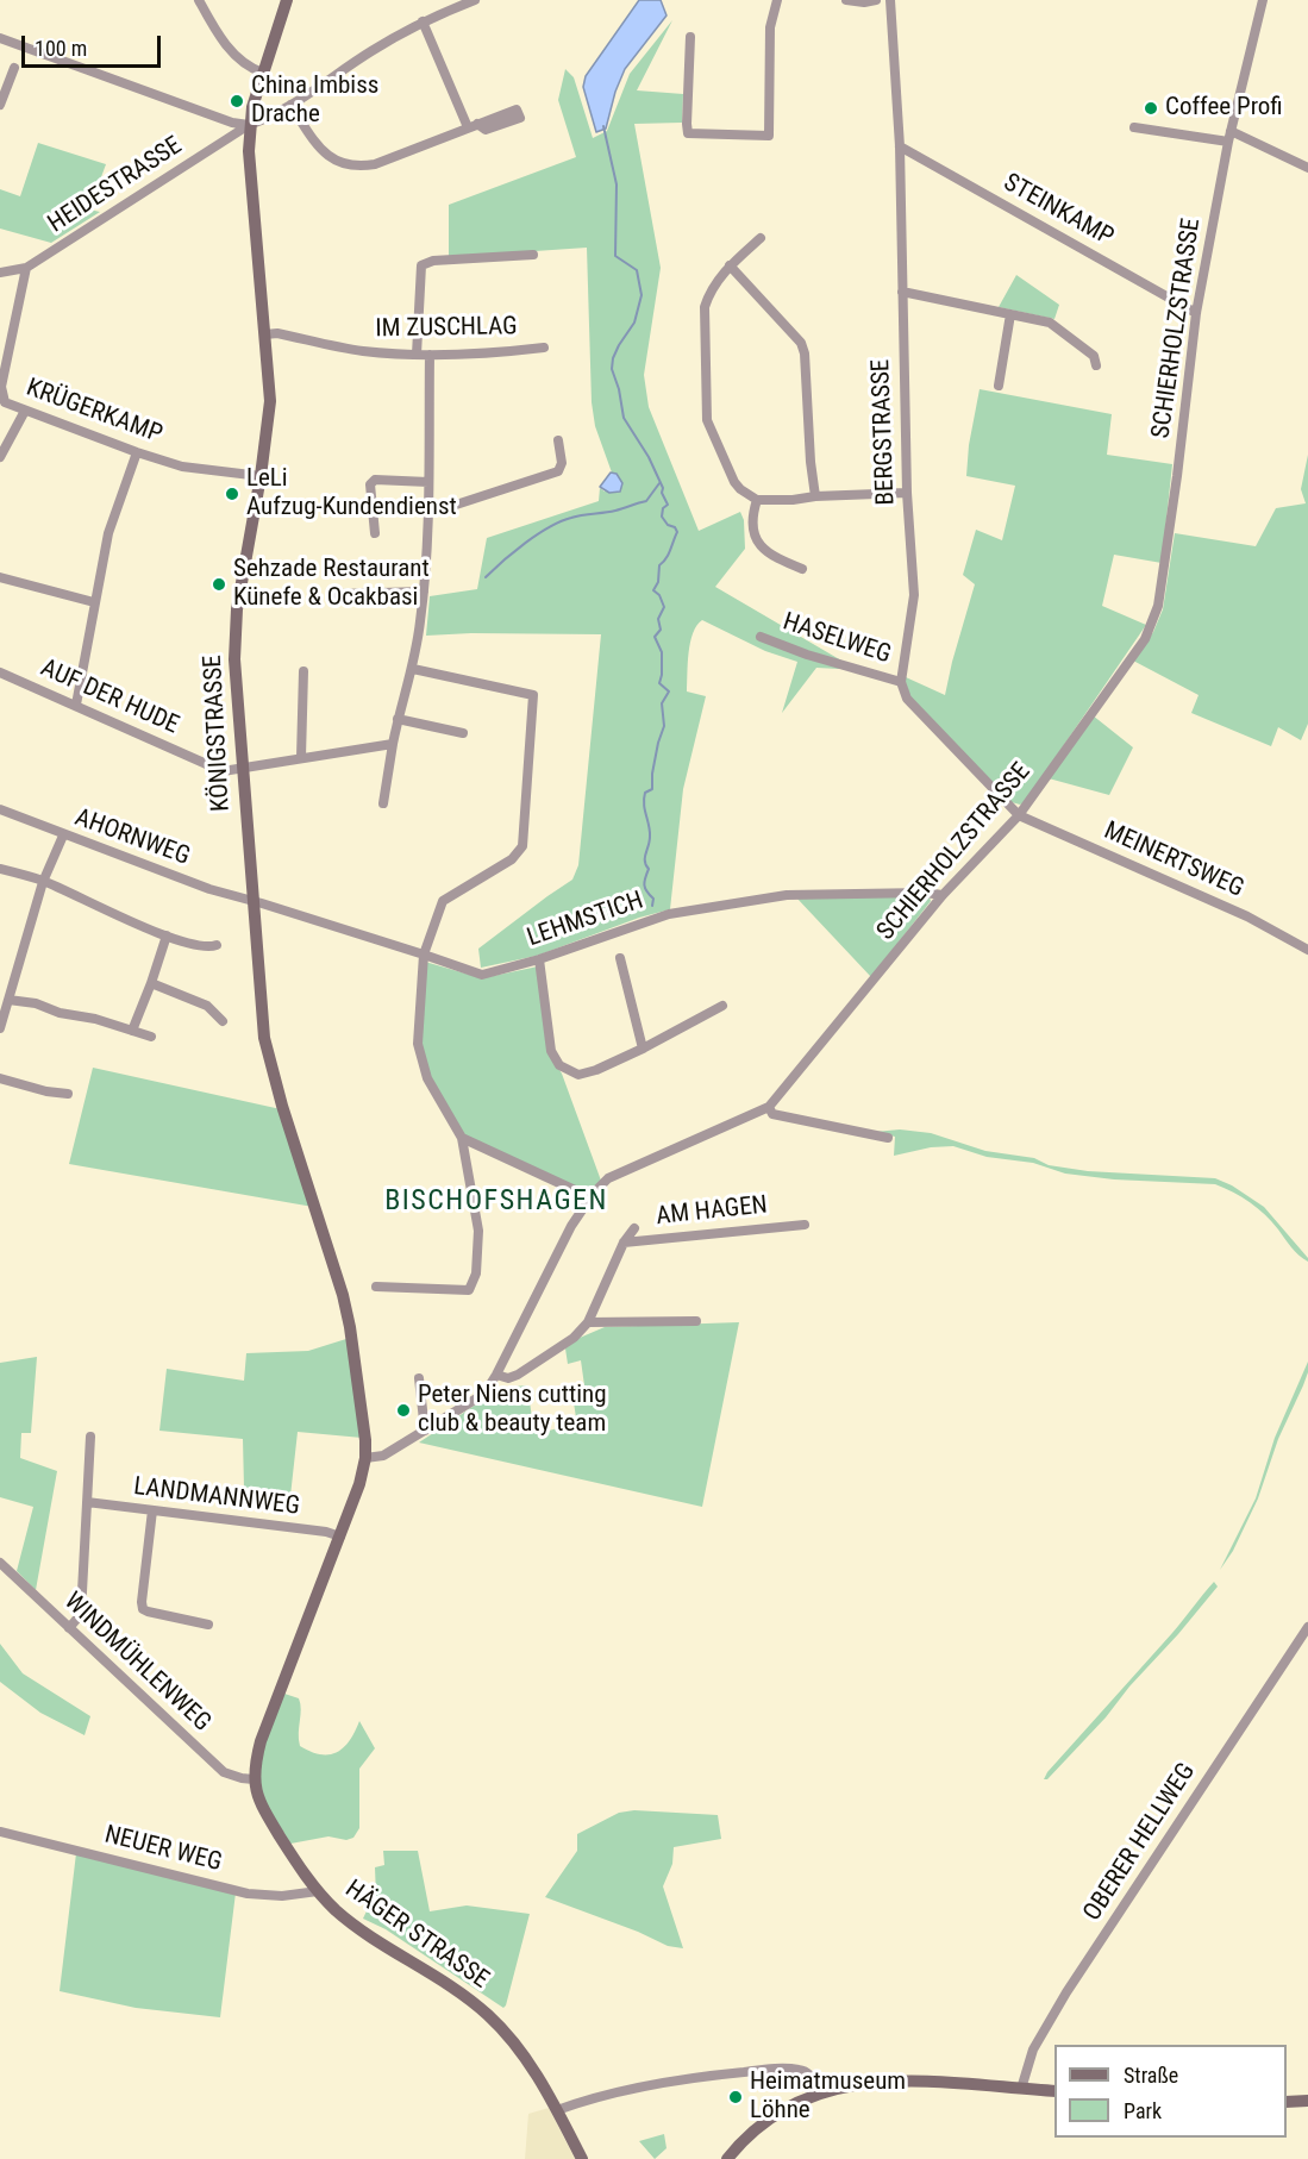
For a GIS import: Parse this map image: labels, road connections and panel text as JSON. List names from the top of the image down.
{
  "streets": {
    "main road": ["KÖNIGSTRASSE", "HÄGER STRASSE"],
    "street": [
      "HEIDESTRASSE",
      "STEINKAMP",
      "IM ZUSCHLAG",
      "SCHIERHOLZSTRASSE",
      "KRÜGERKAMP",
      "BERGSTRASSE",
      "HASELWEG",
      "AUF DER HUDE",
      "AHORNWEG",
      "MEINERTSWEG",
      "LEHMSTICH",
      "AM HAGEN",
      "LANDMANNWEG",
      "WINDMÜHLENWEG",
      "OBERER HELLWEG",
      "NEUER WEG"
    ]
  },
  "crossings": [
    ["HEIDESTRASSE", "KRÜGERKAMP"],
    ["HEIDESTRASSE", "KÖNIGSTRASSE"],
    ["STEINKAMP", "SCHIERHOLZSTRASSE"],
    ["STEINKAMP", "BERGSTRASSE"],
    ["IM ZUSCHLAG", "KÖNIGSTRASSE"],
    ["SCHIERHOLZSTRASSE", "KÖNIGSTRASSE"],
    ["SCHIERHOLZSTRASSE", "MEINERTSWEG"],
    ["SCHIERHOLZSTRASSE", "LEHMSTICH"],
    ["SCHIERHOLZSTRASSE", "AM HAGEN"],
    ["KRÜGERKAMP", "KÖNIGSTRASSE"],
    ["BERGSTRASSE", "HASELWEG"],
    ["AUF DER HUDE", "KÖNIGSTRASSE"],
    ["KÖNIGSTRASSE", "AHORNWEG"],
    ["KÖNIGSTRASSE", "LEHMSTICH"],
    ["AHORNWEG", "LEHMSTICH"],
    ["WINDMÜHLENWEG", "HÄGER STRASSE"],
    ["NEUER WEG", "HÄGER STRASSE"]
  ],
  "districts": ["BISCHOFSHAGEN"],
  "places": [
    "China Imbiss Drache",
    "Coffee Profi",
    "LeLi Aufzug-Kundendienst",
    "Sehzade Restaurant Künefe & Ocakbasi",
    "Peter Niens cutting club & beauty team",
    "Heimatmuseum Löhne"
  ],
  "legend": ["Straße", "Park"],
  "scale_bar": "100 m"
}
